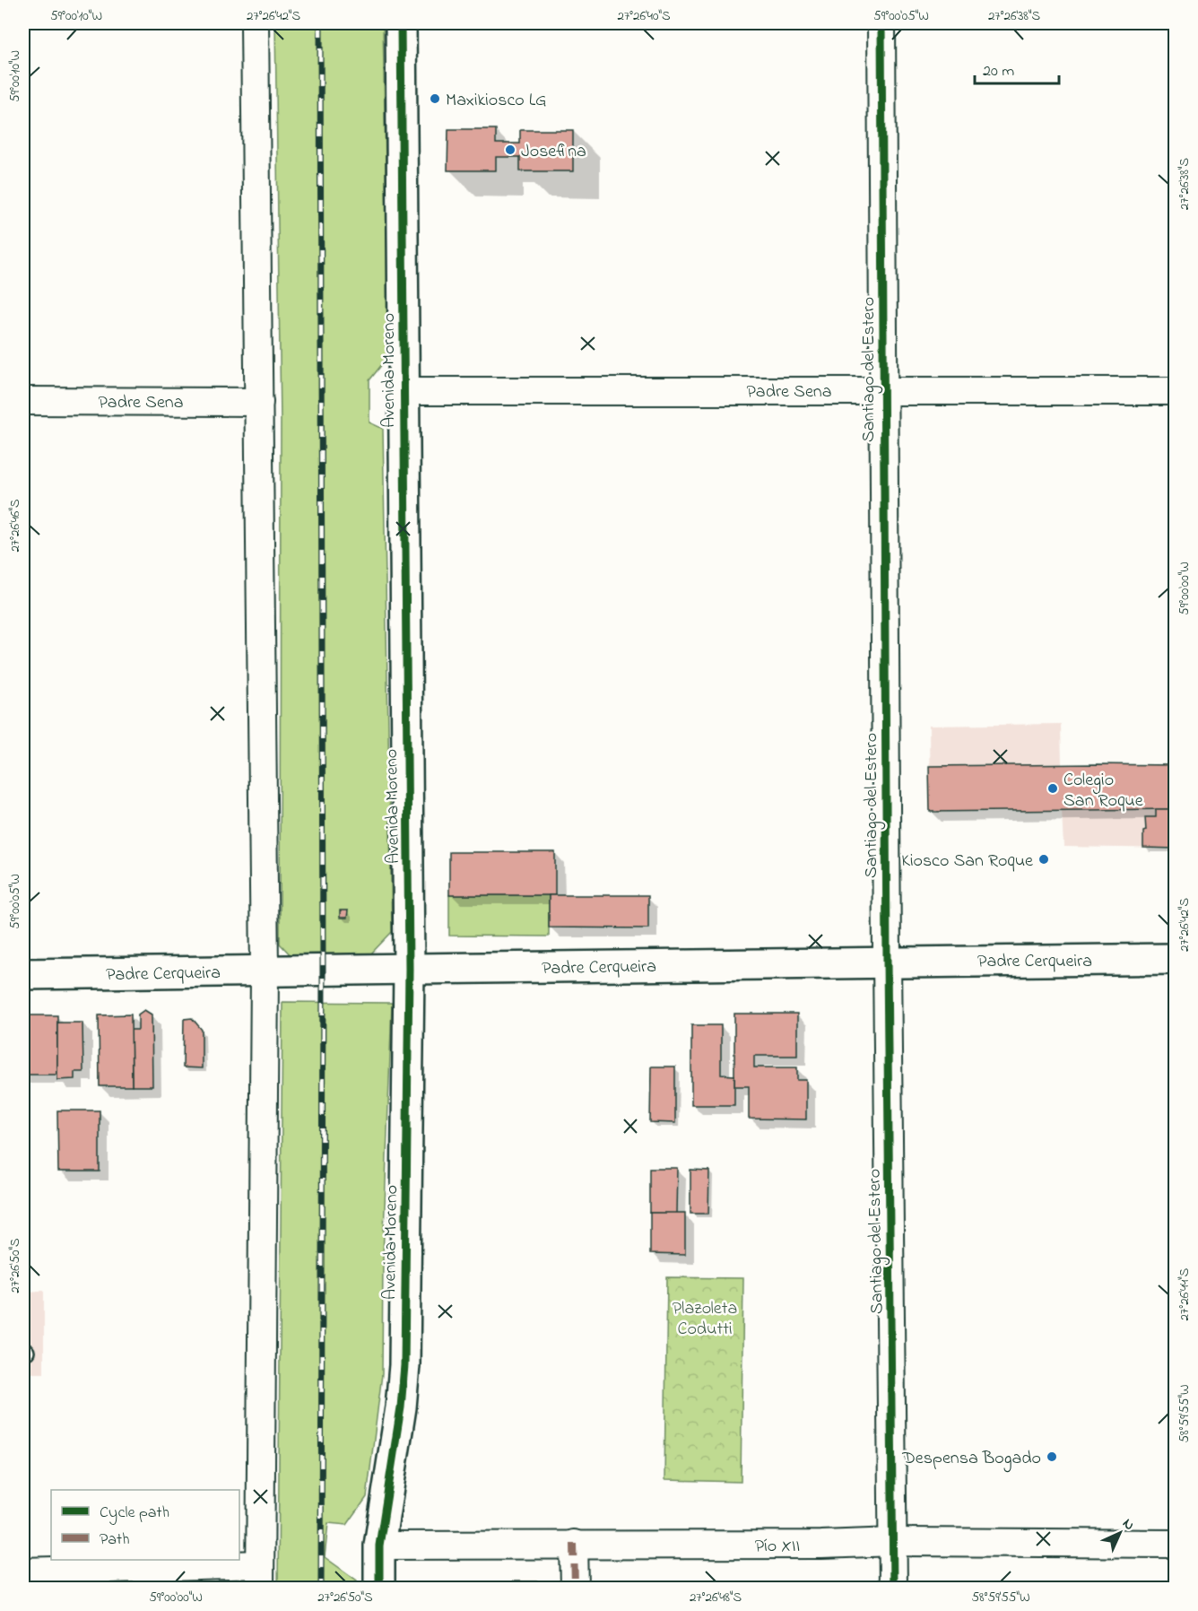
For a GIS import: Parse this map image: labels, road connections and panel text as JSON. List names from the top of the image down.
{
  "streets": {
    "street": [
      "Santiago del Estero",
      "Avenida Moreno",
      "Padre Sena",
      "Padre Cerqueira",
      "Pío XII"
    ]
  },
  "crossings": [
    ["Santiago del Estero", "Padre Sena"],
    ["Santiago del Estero", "Padre Cerqueira"],
    ["Santiago del Estero", "Pío XII"],
    ["Avenida Moreno", "Padre Sena"],
    ["Avenida Moreno", "Padre Cerqueira"],
    ["Avenida Moreno", "Pío XII"]
  ],
  "parks": ["Plazoleta Codutti"],
  "places": [
    "Maxikiosco LG",
    "Josefina",
    "Colegio San Roque",
    "Kiosco San Roque",
    "Despensa Bogado"
  ],
  "legend": ["Cycle path", "Path"],
  "scale_bar": "20 m",
  "north": "top right",
  "coordinates": [
    "59°00'10\"W",
    "27°26'42\"S",
    "27°26'40\"S",
    "59°00'05\"W",
    "27°26'38\"S",
    "27°26'46\"S",
    "59°00'00\"W",
    "27°26'50\"S",
    "27°26'44\"S",
    "58°59'55\"W",
    "27°26'48\"S"
  ]
}
